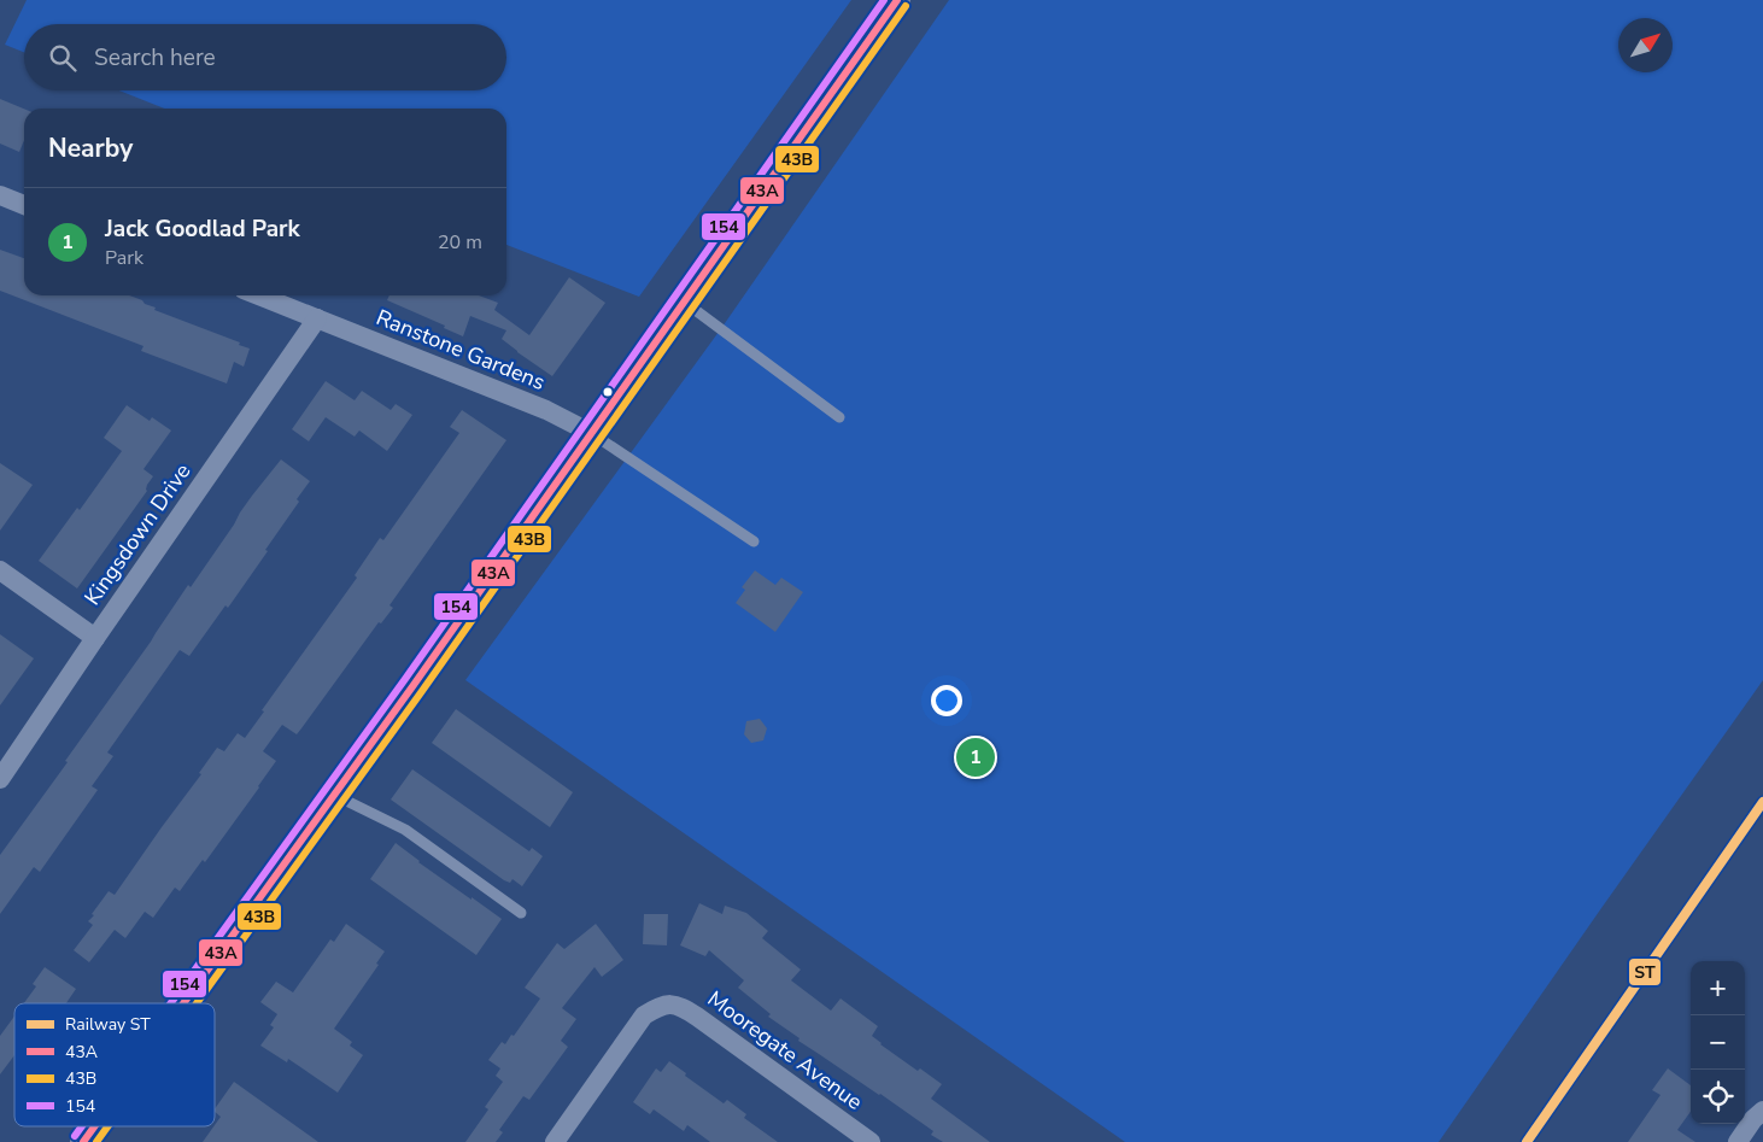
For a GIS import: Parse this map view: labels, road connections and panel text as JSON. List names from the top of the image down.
{
  "streets": {
    "street": ["Ranstone Gardens", "Kingsdown Drive", "Mooregate Avenue"]
  },
  "crossings": [
    ["Ranstone Gardens", "Kingsdown Drive"]
  ],
  "lines": [
    "transit line 43A",
    "transit line 154",
    "transit line 43B",
    "rail line ST"
  ],
  "legend": [
    "Railway ST",
    "43A",
    "43B",
    "154"
  ],
  "north": "top right",
  "page": {
    "search": "Search here",
    "heading": "Nearby",
    "list": [
      {
        "mark": "1",
        "name": "Jack Goodlad Park",
        "note": "Park",
        "value": "20 m"
      }
    ],
    "pins": "1",
    "map_buttons": ["+", "−"]
  }
}
